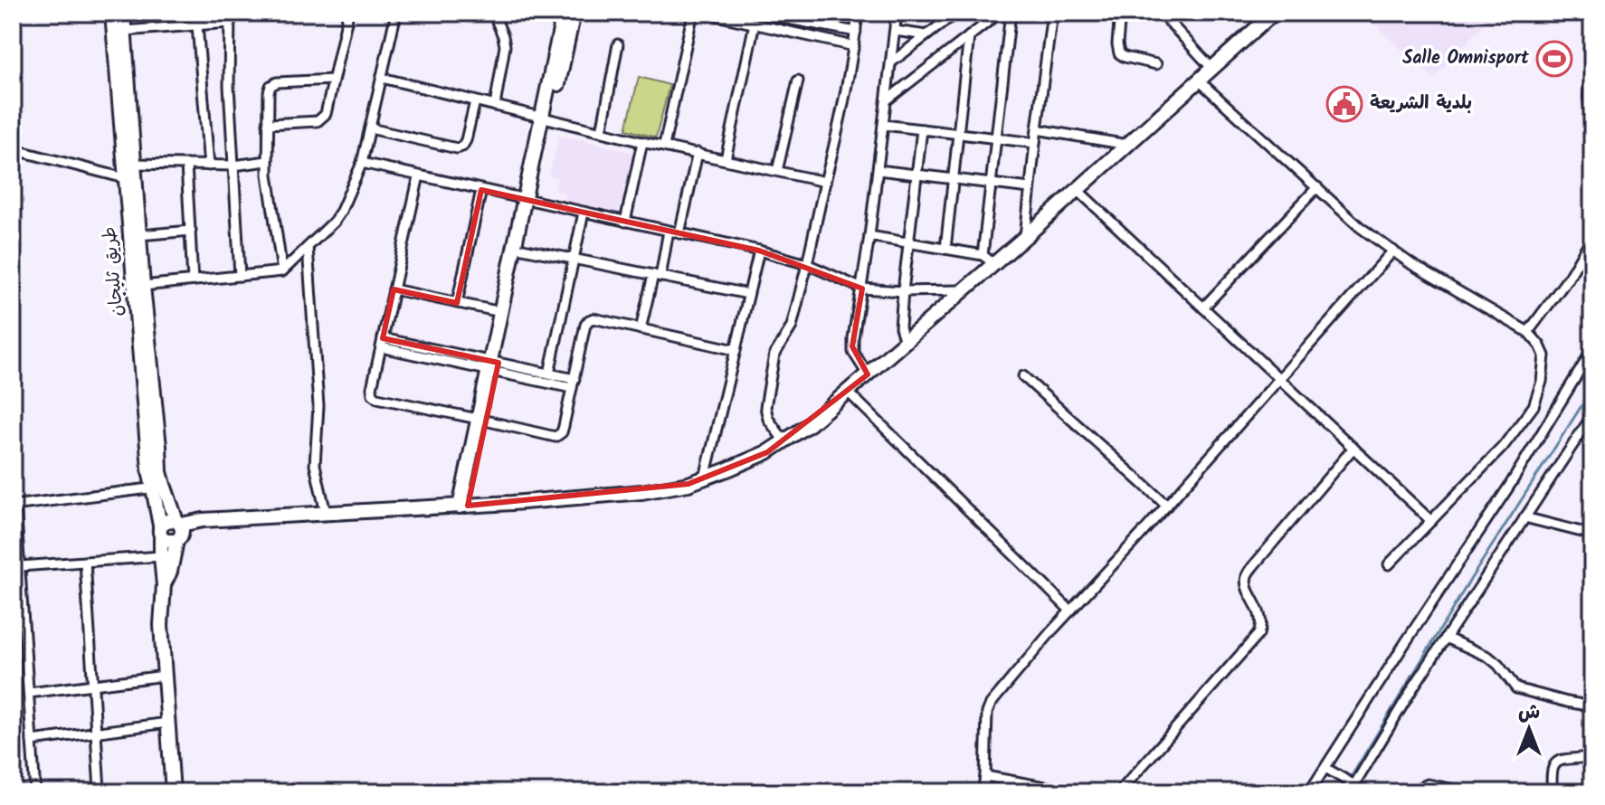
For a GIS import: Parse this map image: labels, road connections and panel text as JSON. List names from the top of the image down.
{
  "streets": {
    "main road": ["طريق ثليجان"]
  },
  "places": {
    "sports": ["Salle Omnisport"],
    "public building": ["بلدية الشريعة"]
  },
  "north": "top"
}
